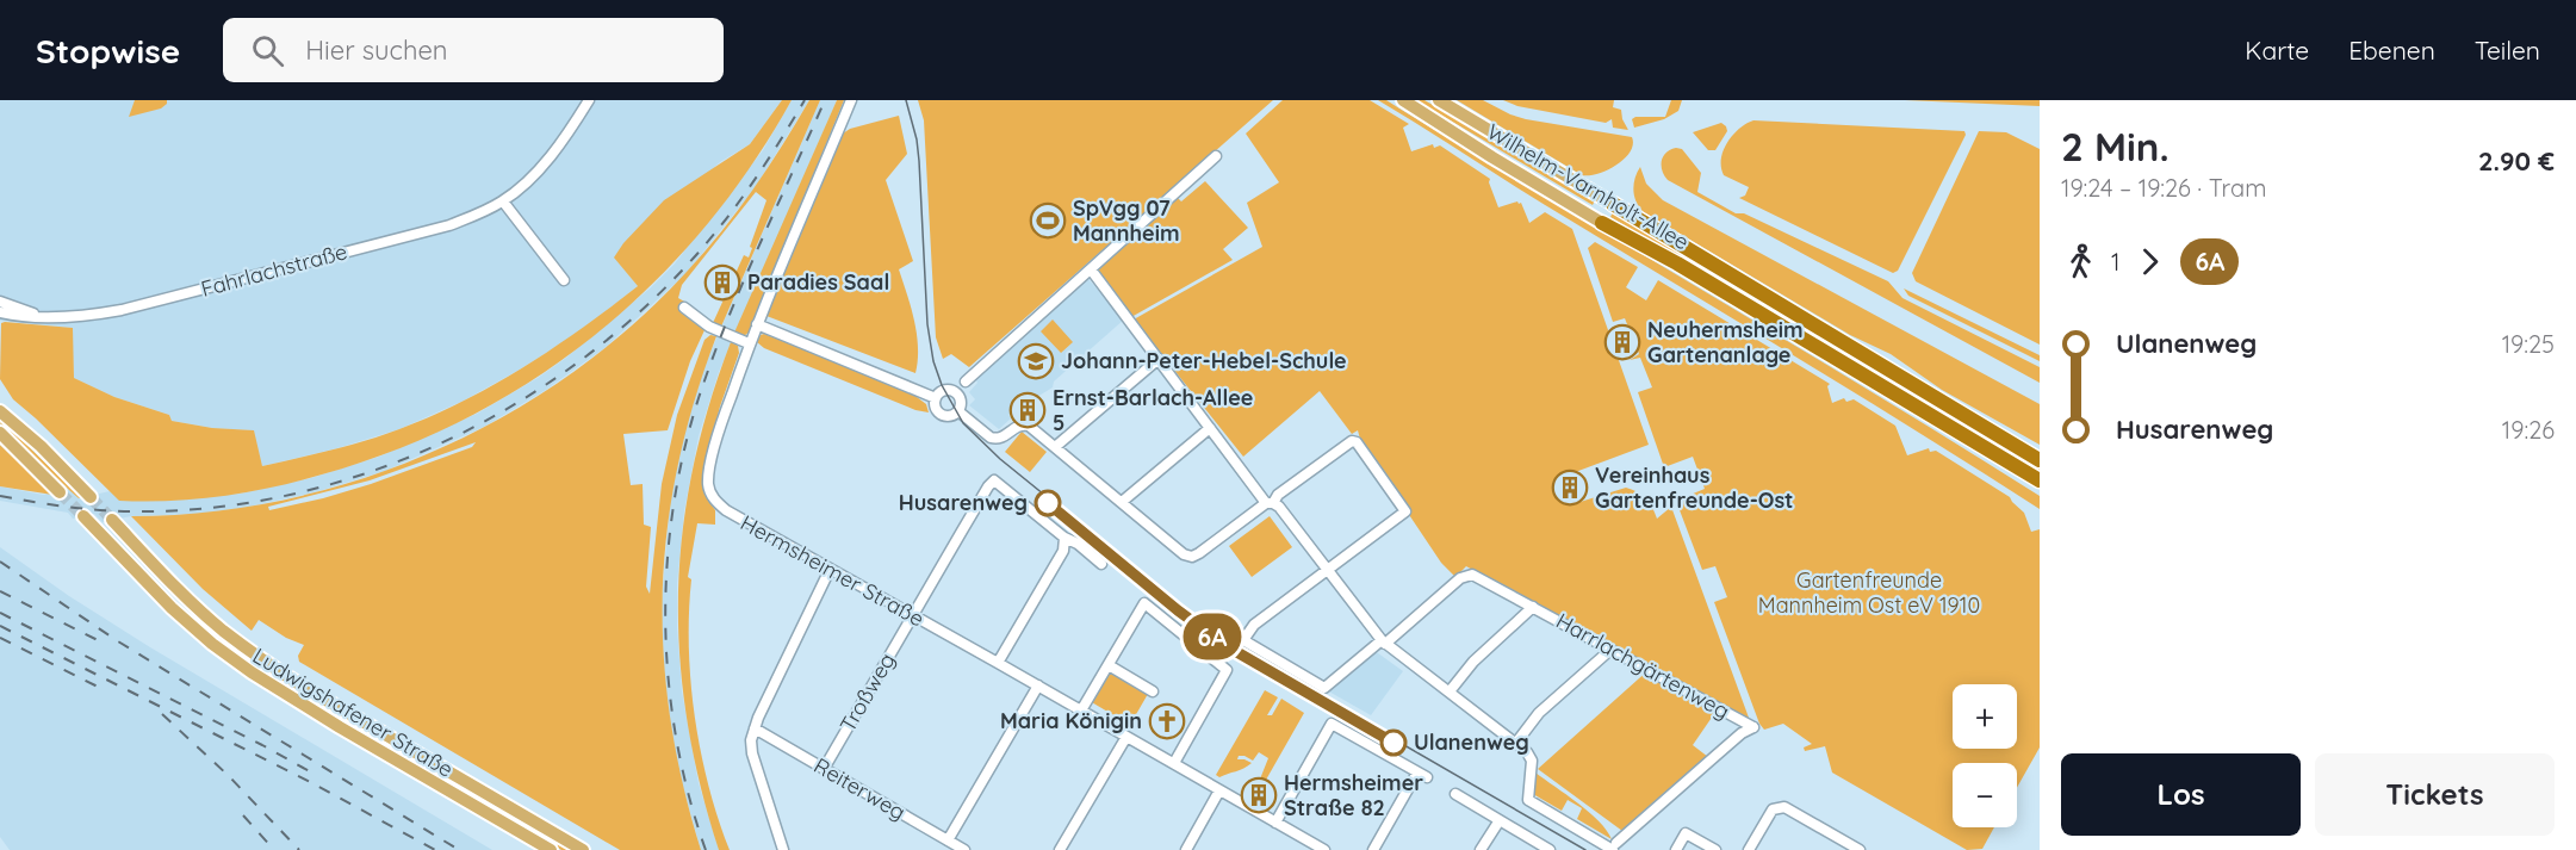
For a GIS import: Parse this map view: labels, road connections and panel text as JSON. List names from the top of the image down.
{
  "streets": {
    "highway": ["Wilhelm-Varnholt-Allee"],
    "main road": ["Ludwigshafener Straße"],
    "street": [
      "Fahrlachstraße",
      "Hermsheimer Straße",
      "Harrlachgärtenweg",
      "Troßweg",
      "Reiterweg"
    ]
  },
  "crossings": [
    ["Hermsheimer Straße", "Troßweg"],
    ["Troßweg", "Reiterweg"]
  ],
  "parks": ["Gartenfreunde Mannheim Ost eV 1910"],
  "places": {
    "sports": ["SpVgg 07 Mannheim"],
    "building": [
      "Paradies Saal",
      "Neuhermsheim Gartenanlage",
      "Ernst-Barlach-Allee 5",
      "Vereinhaus Gartenfreunde-Ost",
      "Hermsheimer Straße 82"
    ],
    "school or university": ["Johann-Peter-Hebel-Schule"],
    "other": ["Husarenweg", "Ulanenweg"],
    "church": ["Maria Königin"]
  },
  "lines": ["tram line 6A"],
  "page": {
    "header": "Stopwise",
    "search": "Hier suchen",
    "nav": ["Karte", "Ebenen", "Teilen"],
    "on_map": "6A",
    "heading": ["2 Min.", "19:24 – 19:26 · Tram", "2.90 €"],
    "legs": ["1", "6A"],
    "list": [
      {
        "name": "Ulanenweg",
        "value": "19:25"
      },
      {
        "name": "Husarenweg",
        "value": "19:26"
      }
    ],
    "map_buttons": ["+", "−"],
    "buttons": ["Los", "Tickets"]
  }
}
